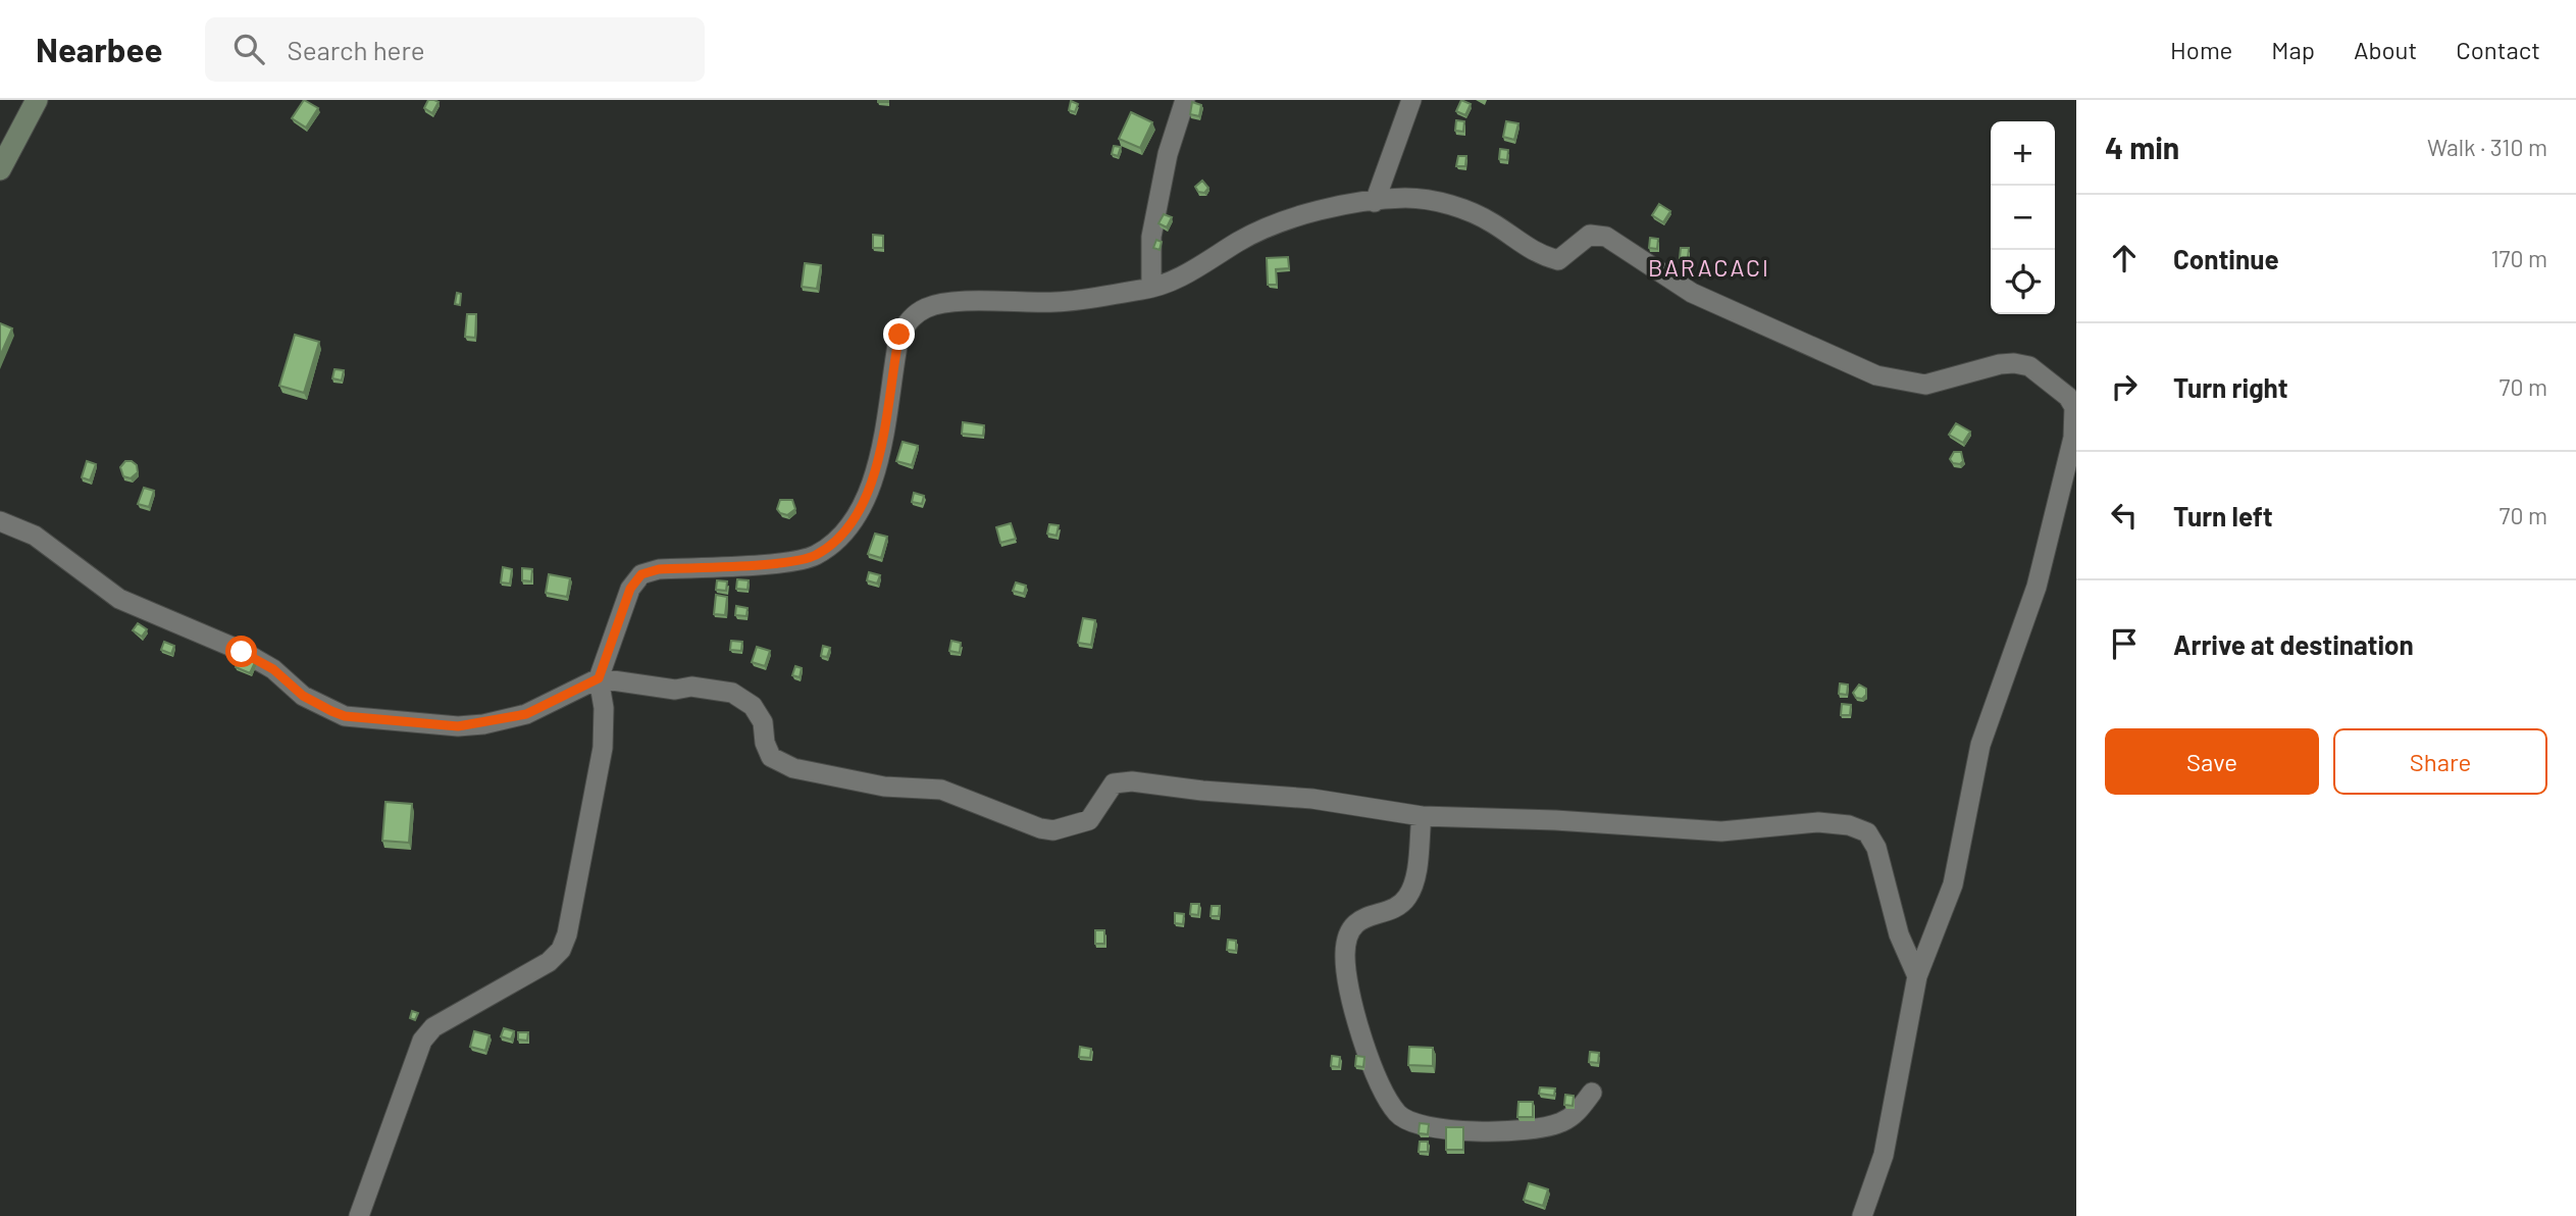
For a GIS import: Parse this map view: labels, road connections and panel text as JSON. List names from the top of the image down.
{
  "districts": ["BARACACI"],
  "page": {
    "header": "Nearbee",
    "search": "Search here",
    "nav": [
      "Home",
      "Map",
      "About",
      "Contact"
    ],
    "heading": ["4 min", "Walk · 310 m"],
    "map_buttons": ["+", "−"],
    "list": [
      ["Continue", "170 m"],
      ["Turn right", "70 m"],
      ["Turn left", "70 m"],
      "Arrive at destination"
    ],
    "buttons": ["Save", "Share"]
  }
}
